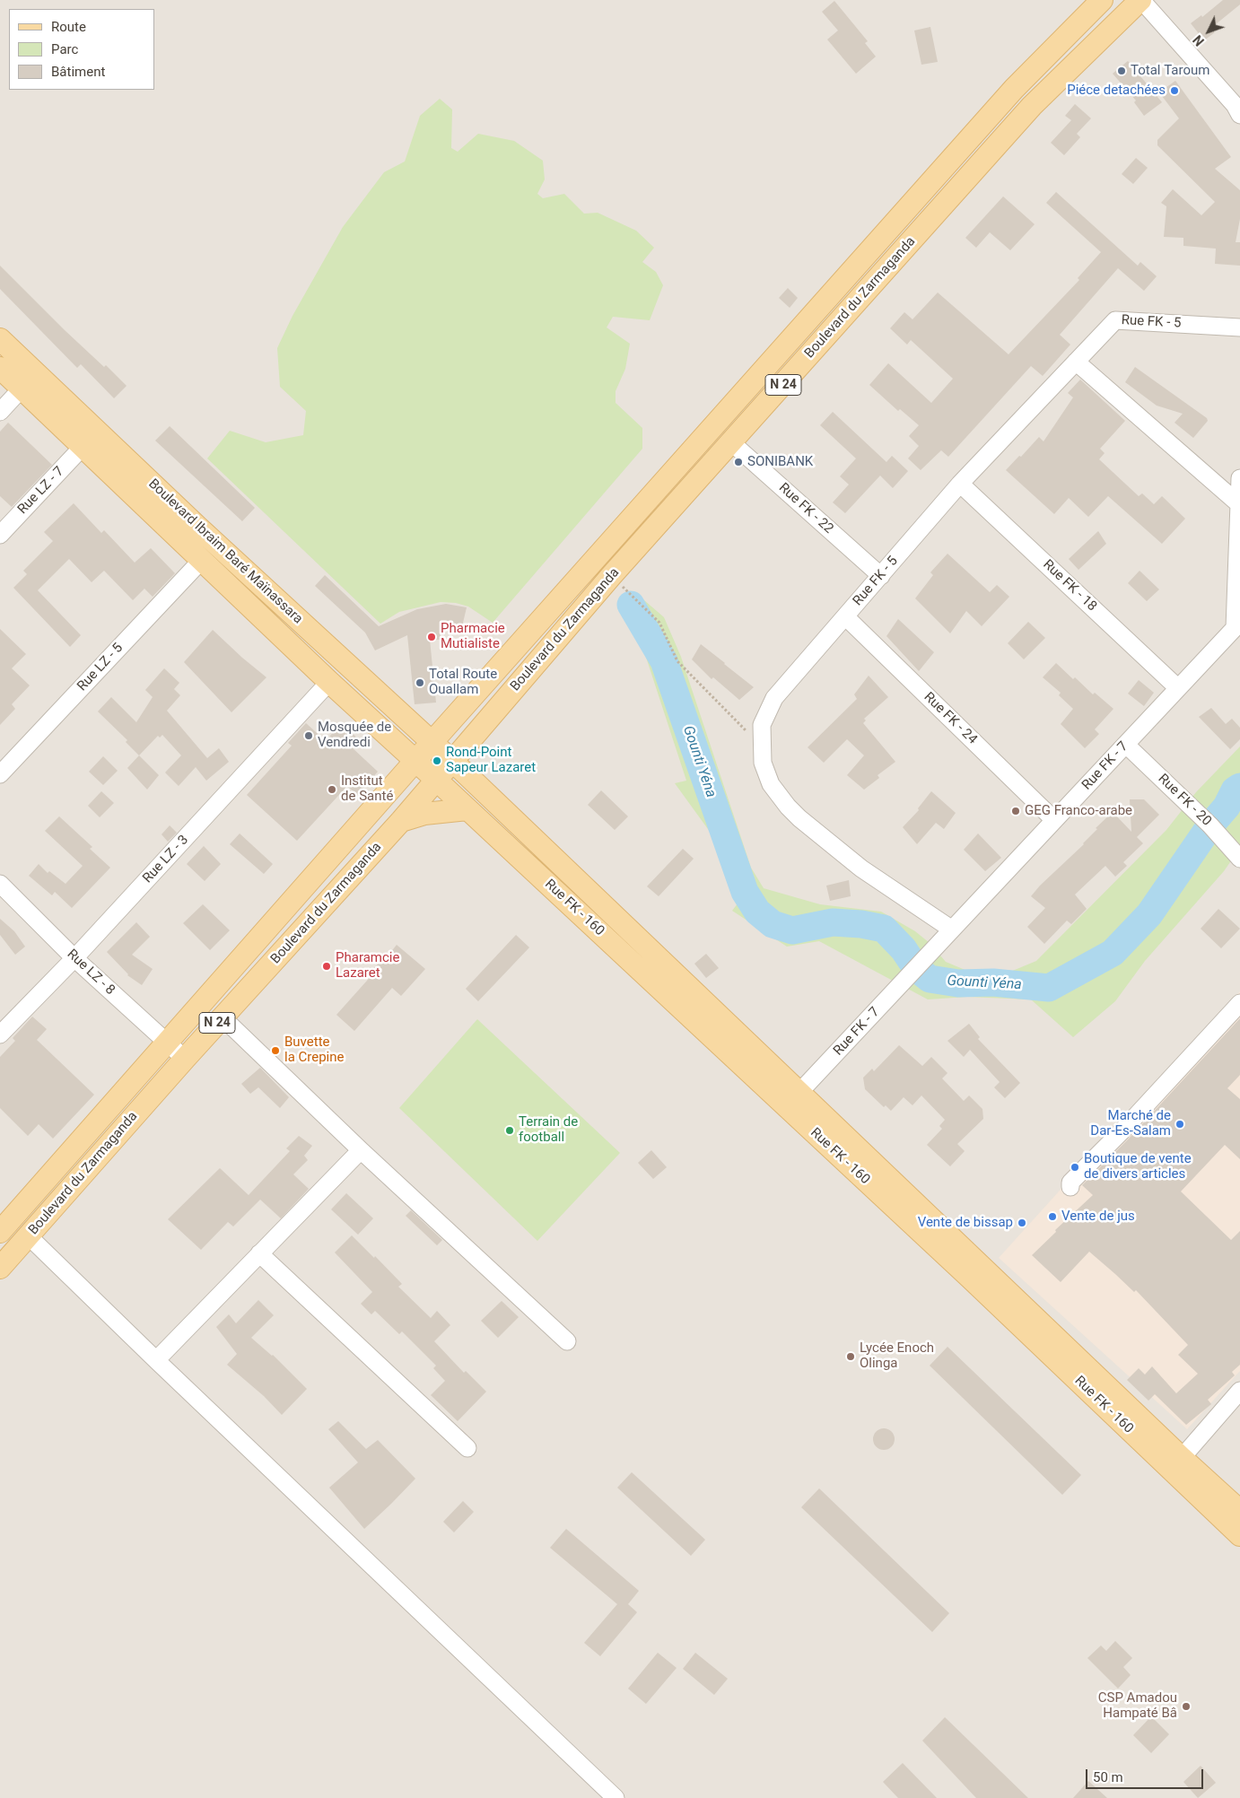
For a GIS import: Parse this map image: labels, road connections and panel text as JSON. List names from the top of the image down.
{
  "streets": {
    "main road": [
      "Boulevard du Zarmaganda",
      "N 24",
      "Boulevard Ibraim Baré Maïnassara",
      "Rue FK - 160"
    ],
    "street": [
      "Rue FK - 5",
      "Rue LZ - 7",
      "Rue FK - 22",
      "Rue FK - 18",
      "Rue LZ - 5",
      "Rue FK - 24",
      "Rue FK - 7",
      "Rue FK - 20",
      "Rue LZ - 3",
      "Rue LZ - 8"
    ]
  },
  "crossings": [
    ["Boulevard du Zarmaganda", "Rue FK - 22"],
    ["Boulevard du Zarmaganda", "Boulevard Ibraim Baré Maïnassara"],
    ["Boulevard du Zarmaganda", "Rue FK - 160"],
    ["Boulevard du Zarmaganda", "Rue LZ - 8"],
    ["Rue FK - 5", "Rue FK - 22"],
    ["Rue FK - 5", "Rue FK - 18"],
    ["Rue FK - 5", "Rue FK - 24"],
    ["Rue FK - 5", "Rue FK - 7"],
    ["Rue LZ - 7", "Boulevard Ibraim Baré Maïnassara"],
    ["Boulevard Ibraim Baré Maïnassara", "Rue LZ - 5"],
    ["Boulevard Ibraim Baré Maïnassara", "Rue LZ - 3"],
    ["Boulevard Ibraim Baré Maïnassara", "Rue FK - 160"],
    ["Rue FK - 18", "Rue FK - 7"],
    ["Rue FK - 24", "Rue FK - 7"],
    ["Rue FK - 7", "Rue FK - 20"],
    ["Rue FK - 7", "Rue FK - 160"],
    ["Rue LZ - 3", "Rue LZ - 8"]
  ],
  "water": ["Gounti Yéna"],
  "places": [
    "Total Taroum",
    "Piéce detachées",
    "SONIBANK",
    "Pharmacie Mutialiste",
    "Total Route Ouallam",
    "Mosquée de Vendredi",
    "Rond-Point Sapeur Lazaret",
    "Institut de Santé",
    "GEG Franco-arabe",
    "Pharamcie Lazaret",
    "Buvette la Crepine",
    "Marché de Dar-Es-Salam",
    "Terrain de football",
    "Boutique de vente de divers articles",
    "Vente de jus",
    "Vente de bissap",
    "Lycée Enoch Olinga",
    "CSP Amadou Hampaté Bâ"
  ],
  "legend": ["Route", "Parc", "Bâtiment"],
  "scale_bar": "50 m",
  "north": "bottom left"
}
